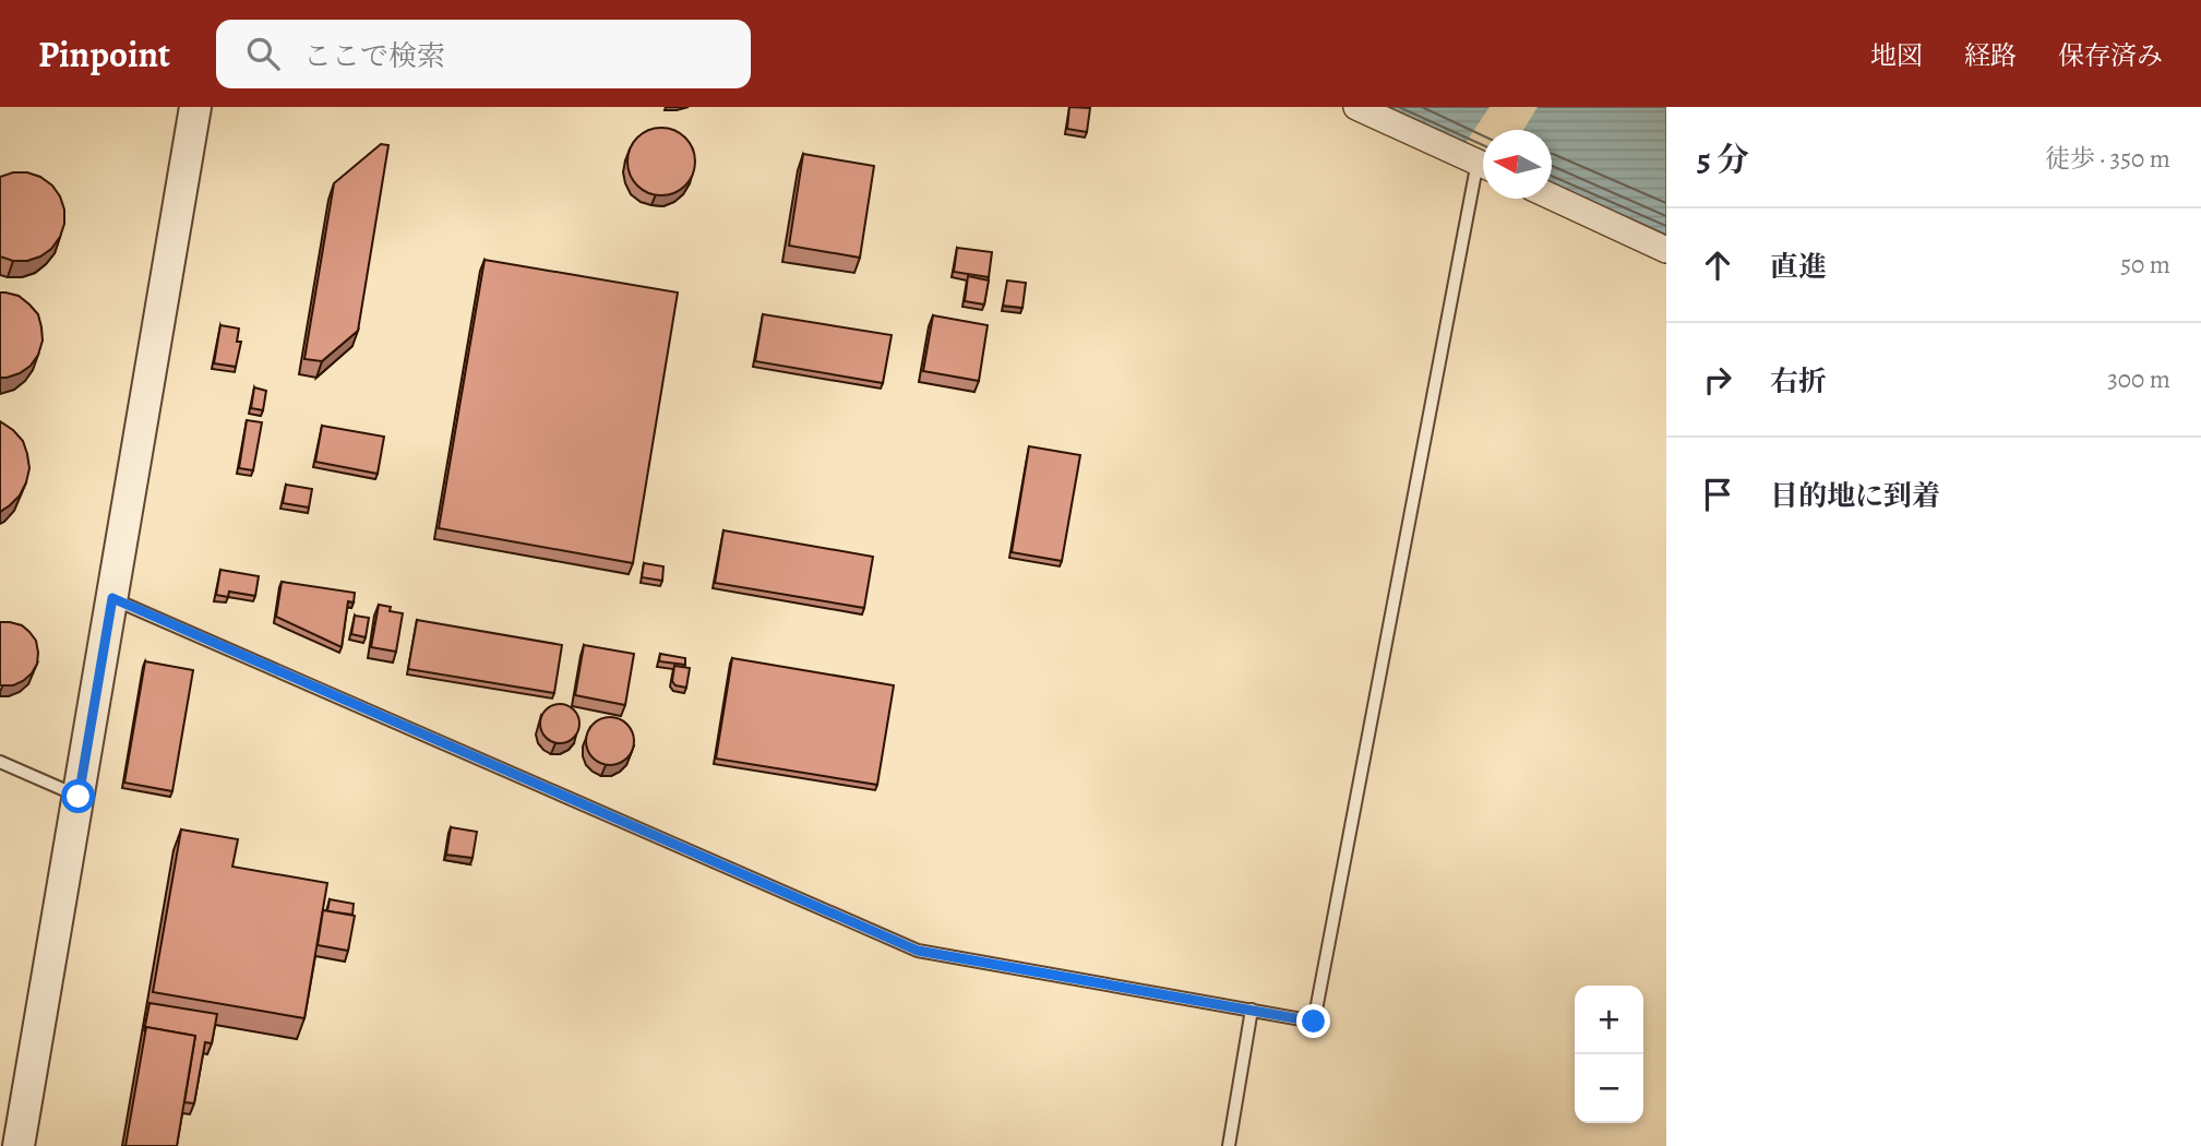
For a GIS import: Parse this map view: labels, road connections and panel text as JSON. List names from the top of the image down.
{
  "north": "left",
  "page": {
    "header": "Pinpoint",
    "search": "ここで検索",
    "nav": ["地図", "経路", "保存済み"],
    "heading": ["5 分", "徒歩 · 350 m"],
    "list": [
      ["直進", "50 m"],
      ["右折", "300 m"],
      "目的地に到着"
    ],
    "map_buttons": ["+", "−"]
  }
}
